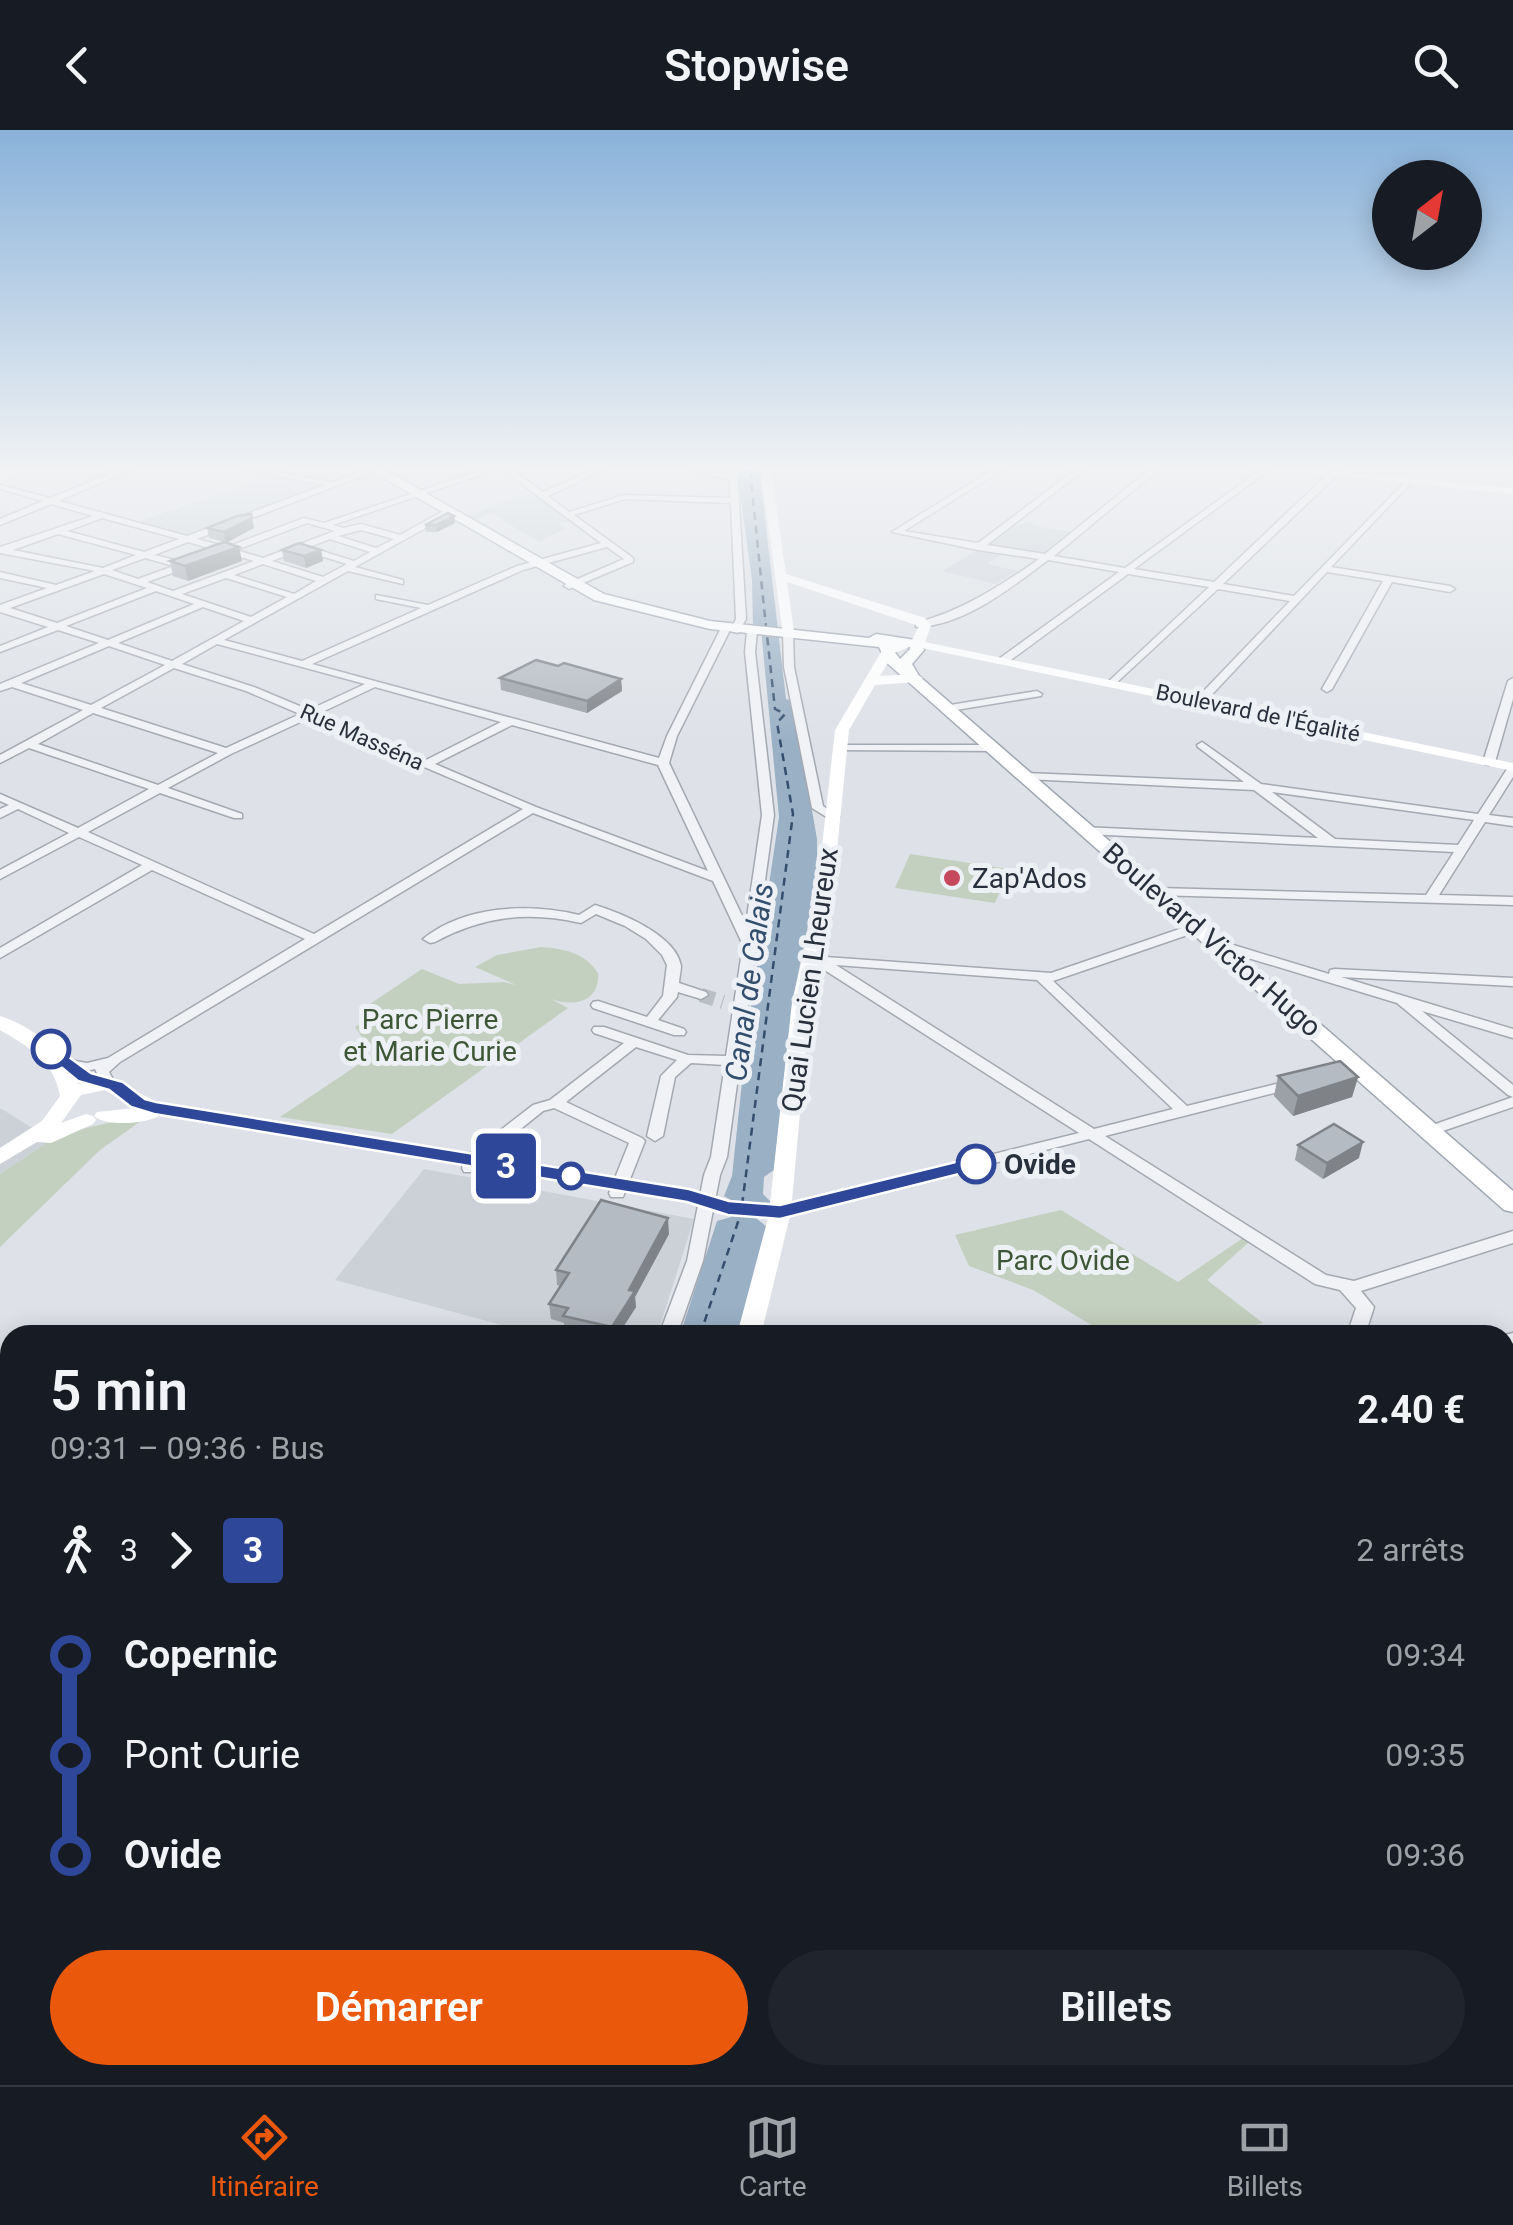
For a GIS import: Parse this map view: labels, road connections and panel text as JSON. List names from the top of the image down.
{
  "streets": {
    "main road": ["Boulevard de l'Égalité", "Boulevard Victor Hugo"],
    "street": ["Rue Masséna", "Quai Lucien Lheureux"]
  },
  "crossings": [
    ["Boulevard de l'Égalité", "Boulevard Victor Hugo"],
    ["Boulevard de l'Égalité", "Quai Lucien Lheureux"]
  ],
  "water": ["Canal de Calais"],
  "parks": ["Parc Pierre et Marie Curie", "Parc Ovide"],
  "places": ["Zap'Ados", "Ovide"],
  "lines": ["bus line 3"],
  "north": "top right",
  "page": {
    "header": "Stopwise",
    "on_map": "3",
    "heading": ["5 min", "09:31 – 09:36 · Bus", "2.40 €"],
    "legs": ["3", "3", "2 arrêts"],
    "list": [
      {
        "name": "Copernic",
        "value": "09:34"
      },
      {
        "name": "Pont Curie",
        "value": "09:35"
      },
      {
        "name": "Ovide",
        "value": "09:36"
      }
    ],
    "buttons": ["Démarrer", "Billets"],
    "tabs": ["Itinéraire", "Carte", "Billets"]
  }
}
